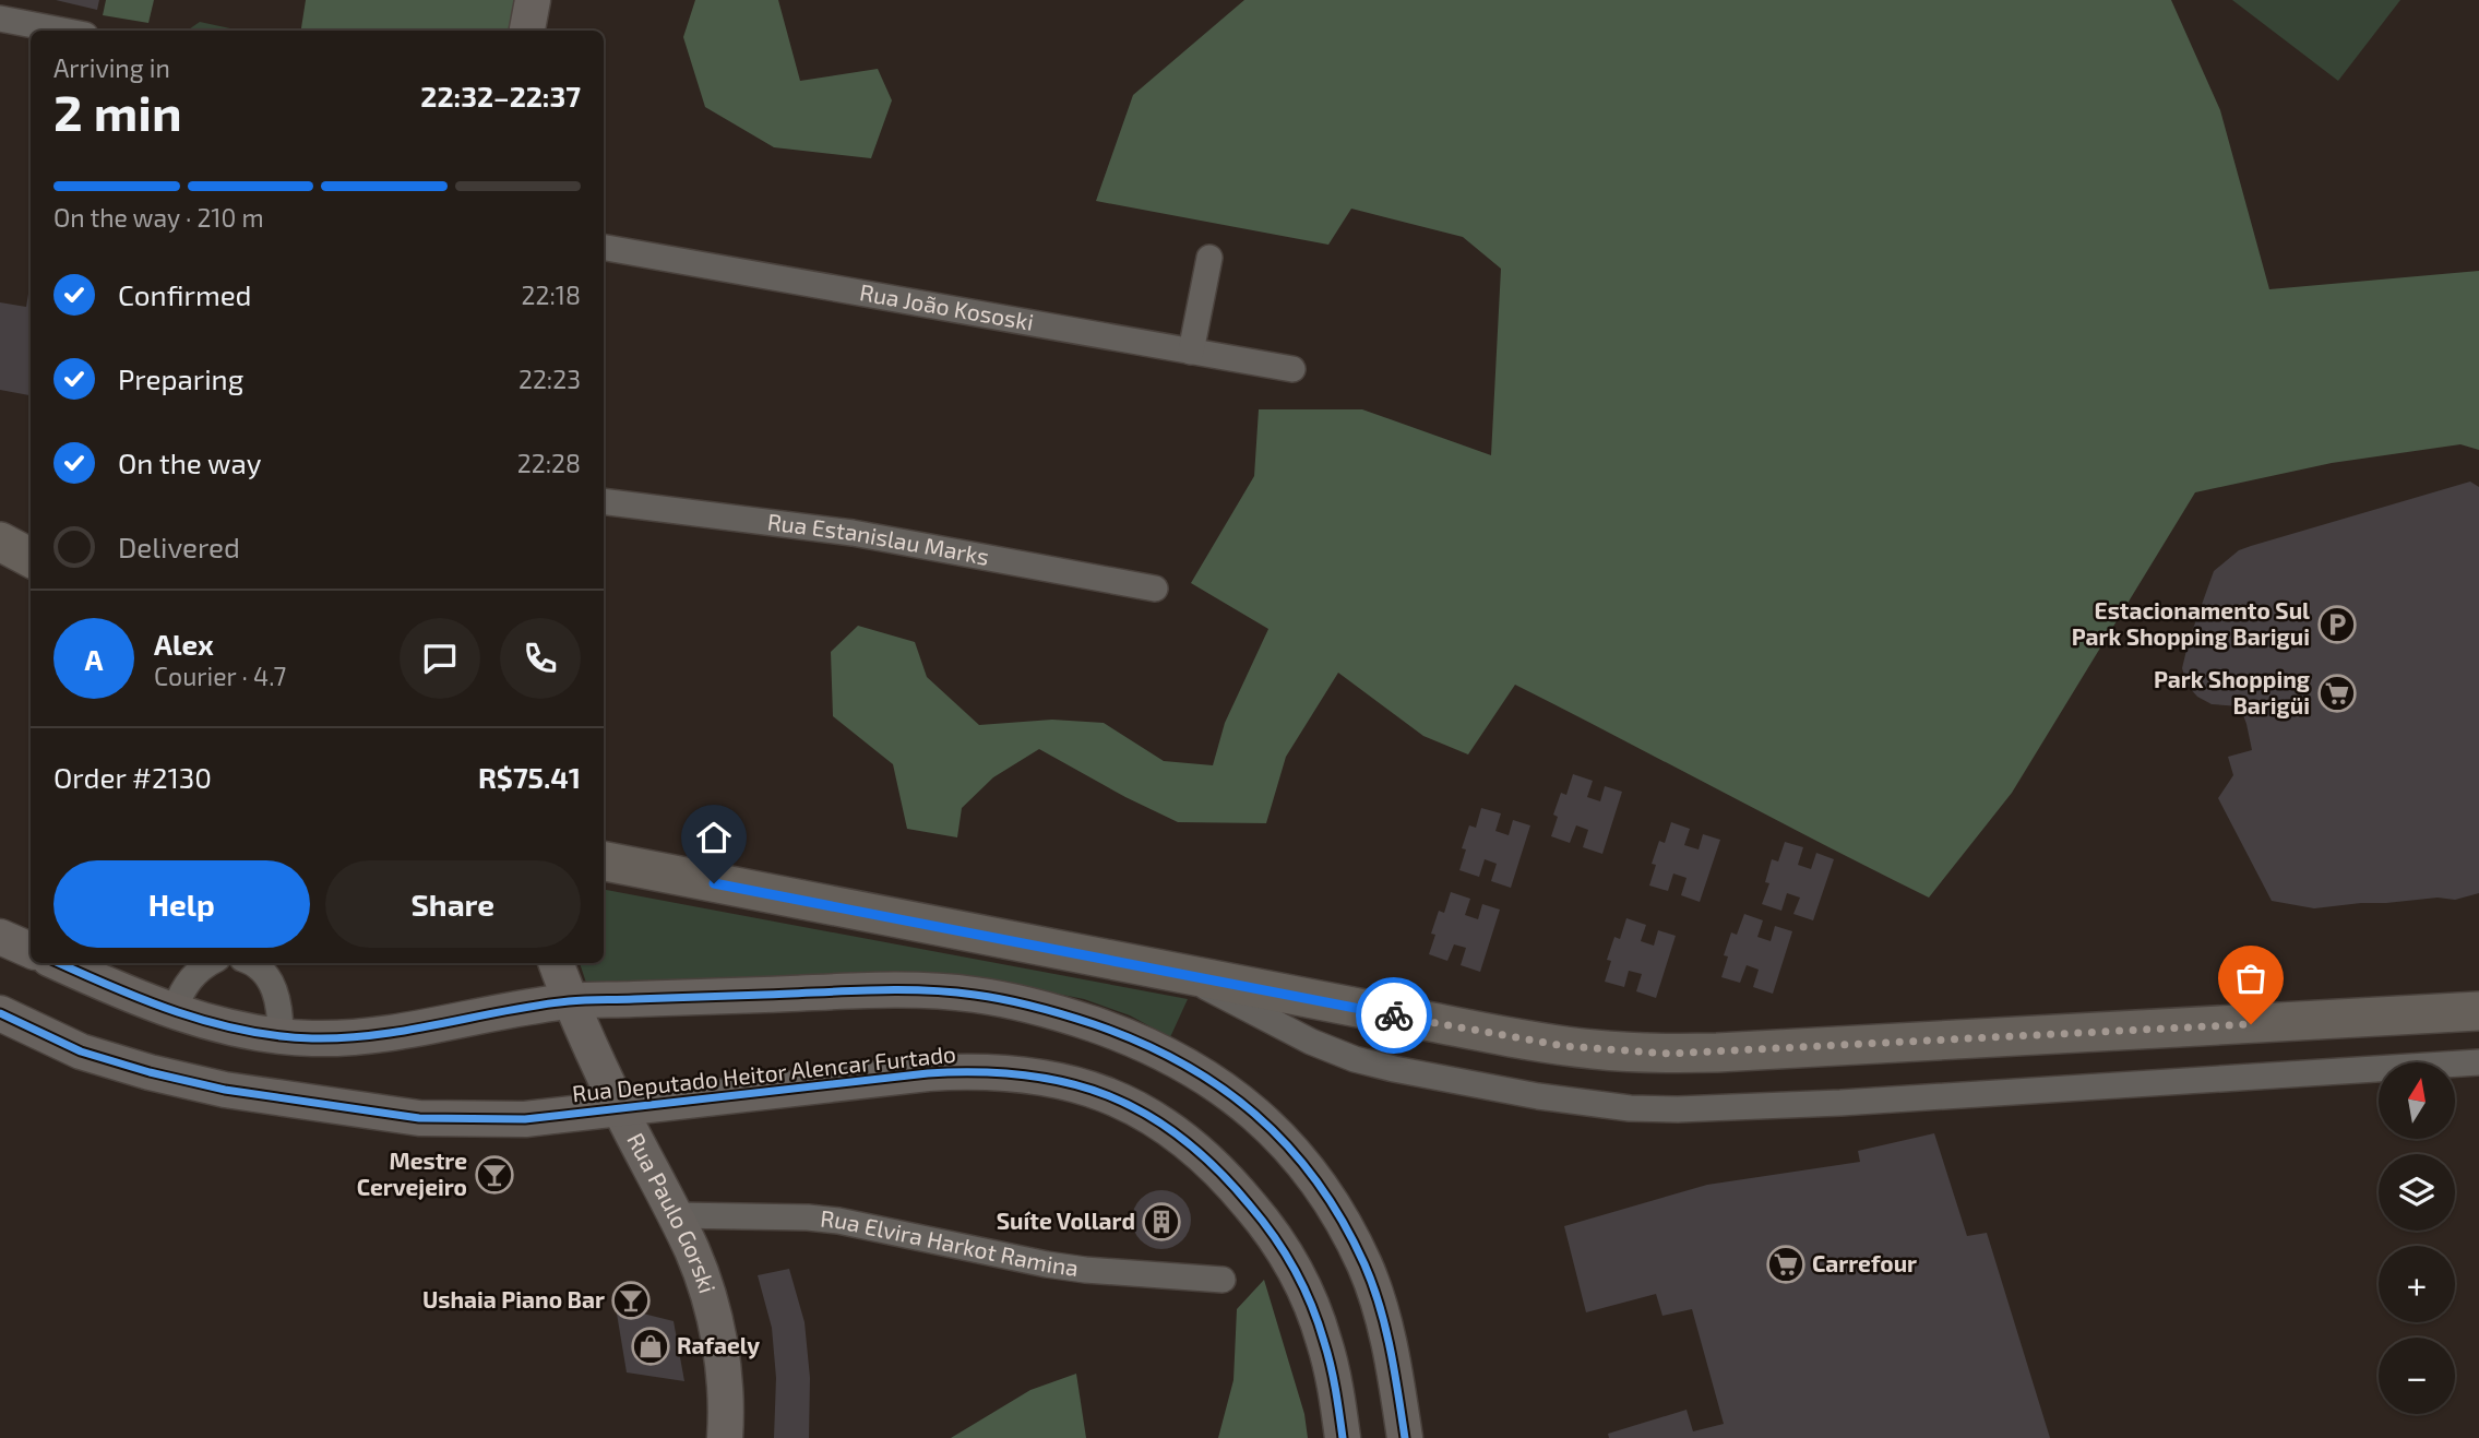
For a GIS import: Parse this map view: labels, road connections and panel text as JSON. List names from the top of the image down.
{
  "streets": {
    "street": [
      "Rua João Kososki",
      "Rua Estanislau Marks",
      "Rua Deputado Heitor Alencar Furtado",
      "Rua Paulo Gorski",
      "Rua Elvira Harkot Ramina"
    ]
  },
  "crossings": [
    ["Rua Deputado Heitor Alencar Furtado", "Rua Paulo Gorski"],
    ["Rua Paulo Gorski", "Rua Elvira Harkot Ramina"]
  ],
  "places": {
    "parking": ["Estacionamento Sul Park Shopping Barigui"],
    "supermarket": ["Park Shopping Barigüi", "Carrefour"],
    "bar": ["Mestre Cervejeiro", "Ushaia Piano Bar"],
    "building": ["Suíte Vollard"],
    "shop": ["Rafaely"]
  },
  "north": "top",
  "page": {
    "heading": ["2 min", "Arriving in", "22:32–22:37"],
    "panel": [
      "Alex",
      "Courier · 4.7",
      "Order #2130",
      "R$75.41"
    ],
    "bar": "On the way · 210 m",
    "list": [
      ["Confirmed", "22:18"],
      ["Preparing", "22:23"],
      ["On the way", "22:28"],
      "Delivered"
    ],
    "round": "A",
    "buttons": ["Help", "Share"],
    "map_buttons": ["+", "−"]
  }
}
